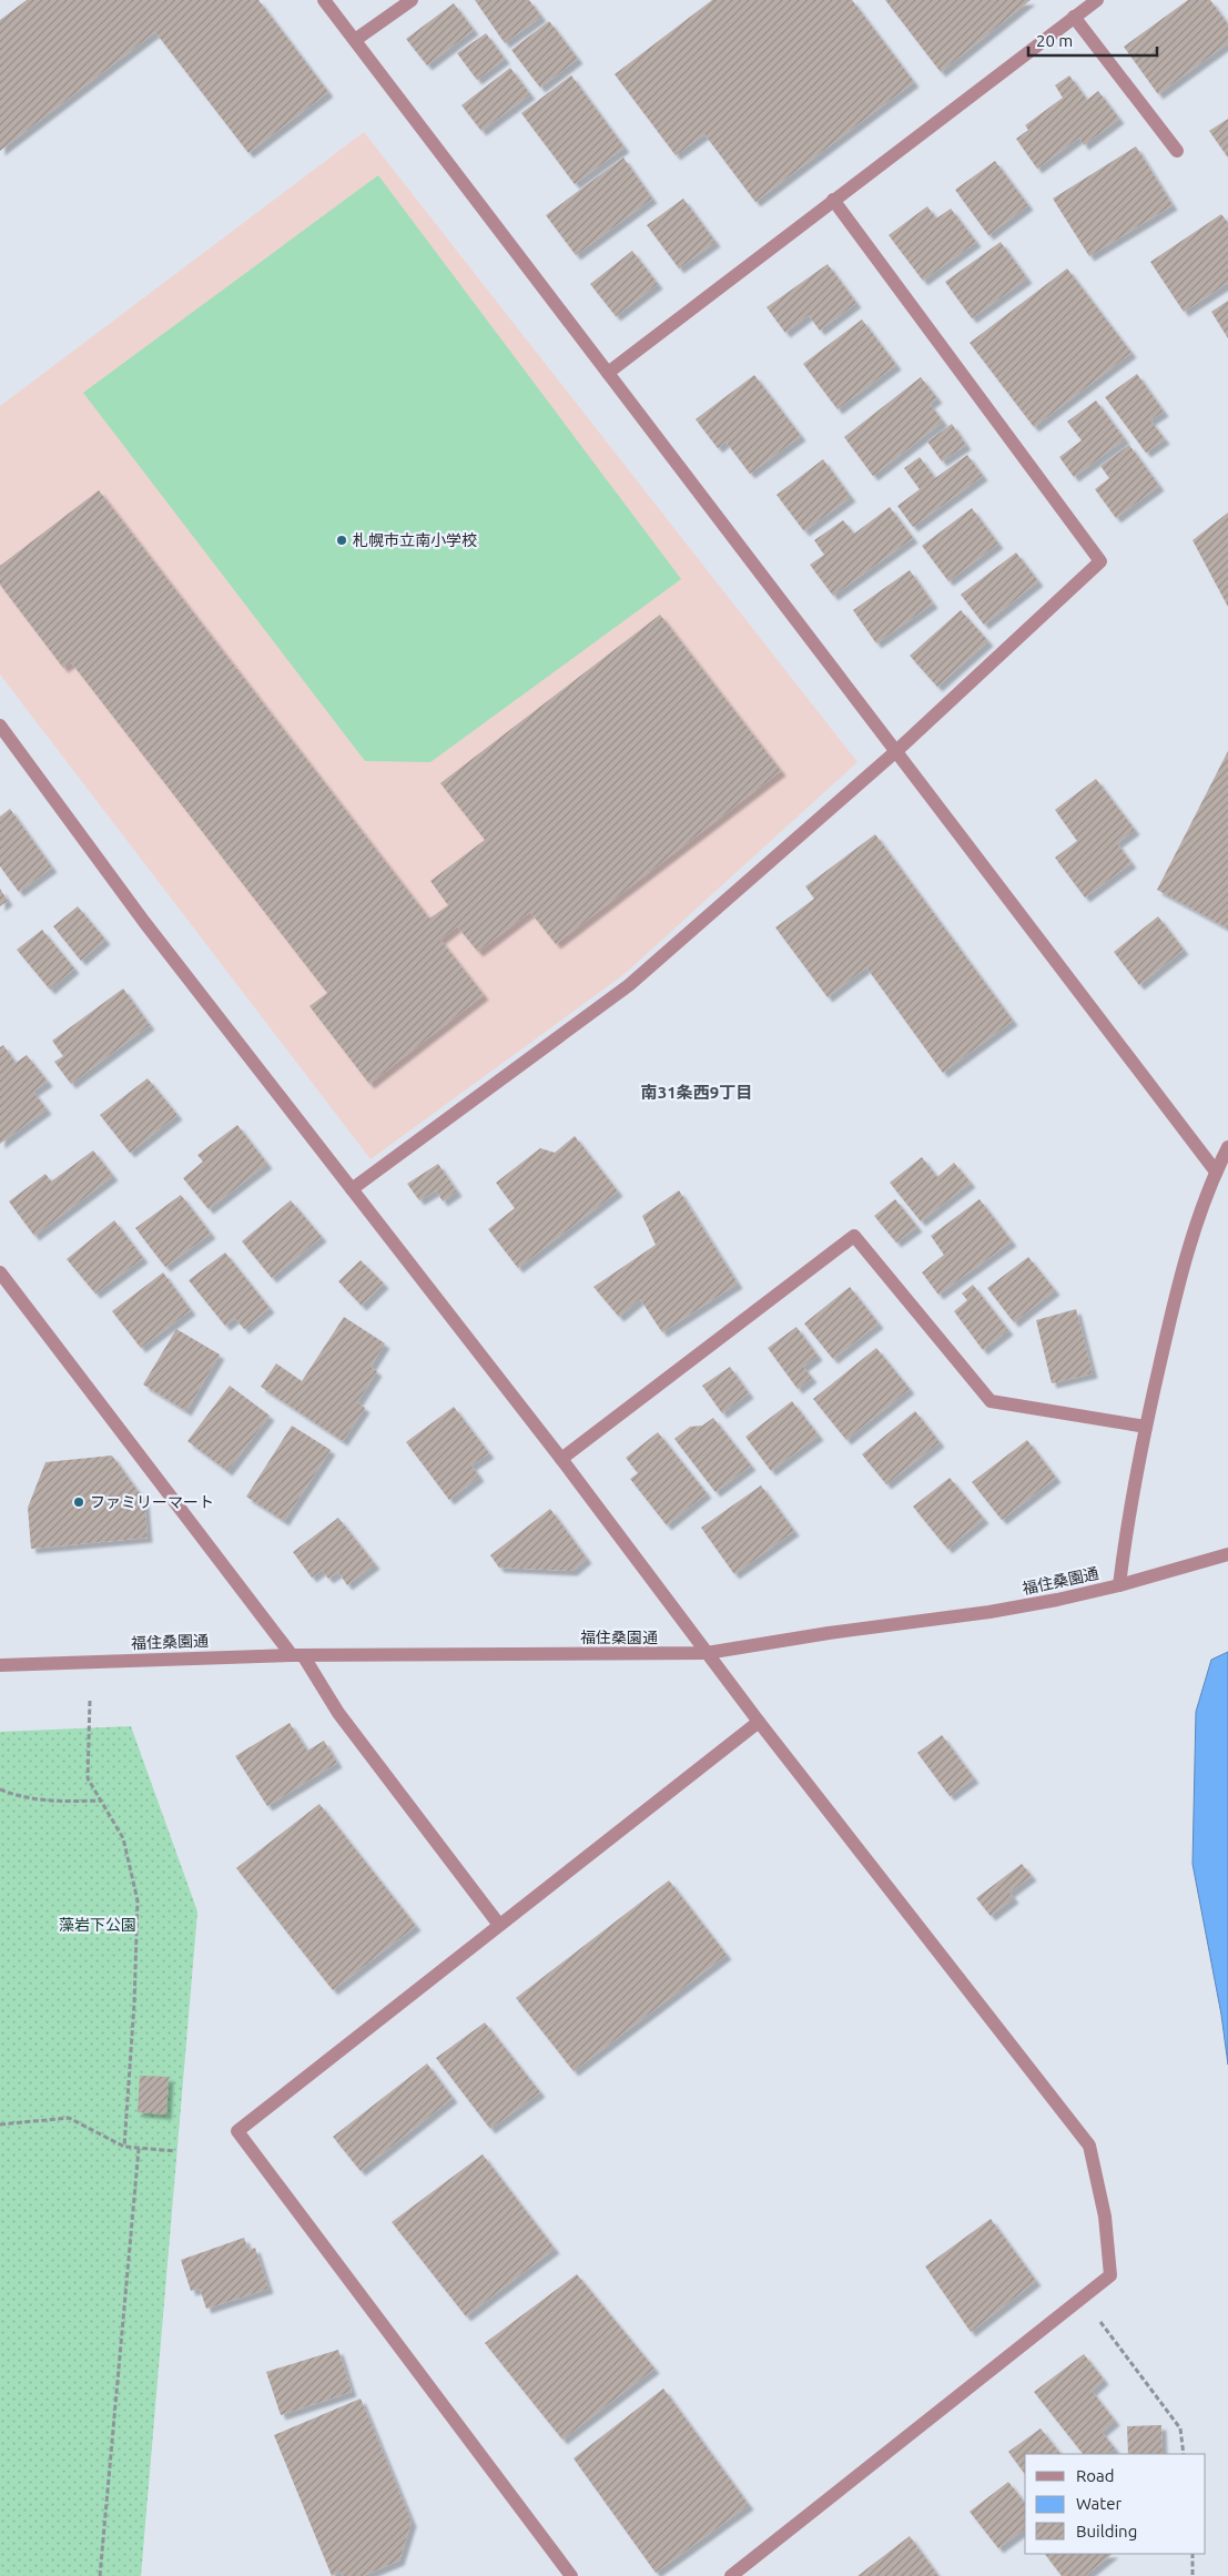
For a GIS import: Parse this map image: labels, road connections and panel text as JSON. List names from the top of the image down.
{
  "streets": {
    "street": ["福住桑園通"]
  },
  "districts": ["南31条西9丁目"],
  "parks": ["藻岩下公園"],
  "places": ["札幌市立南小学校", "ファミリーマート"],
  "legend": ["Road", "Water", "Building"],
  "scale_bar": "20 m"
}
